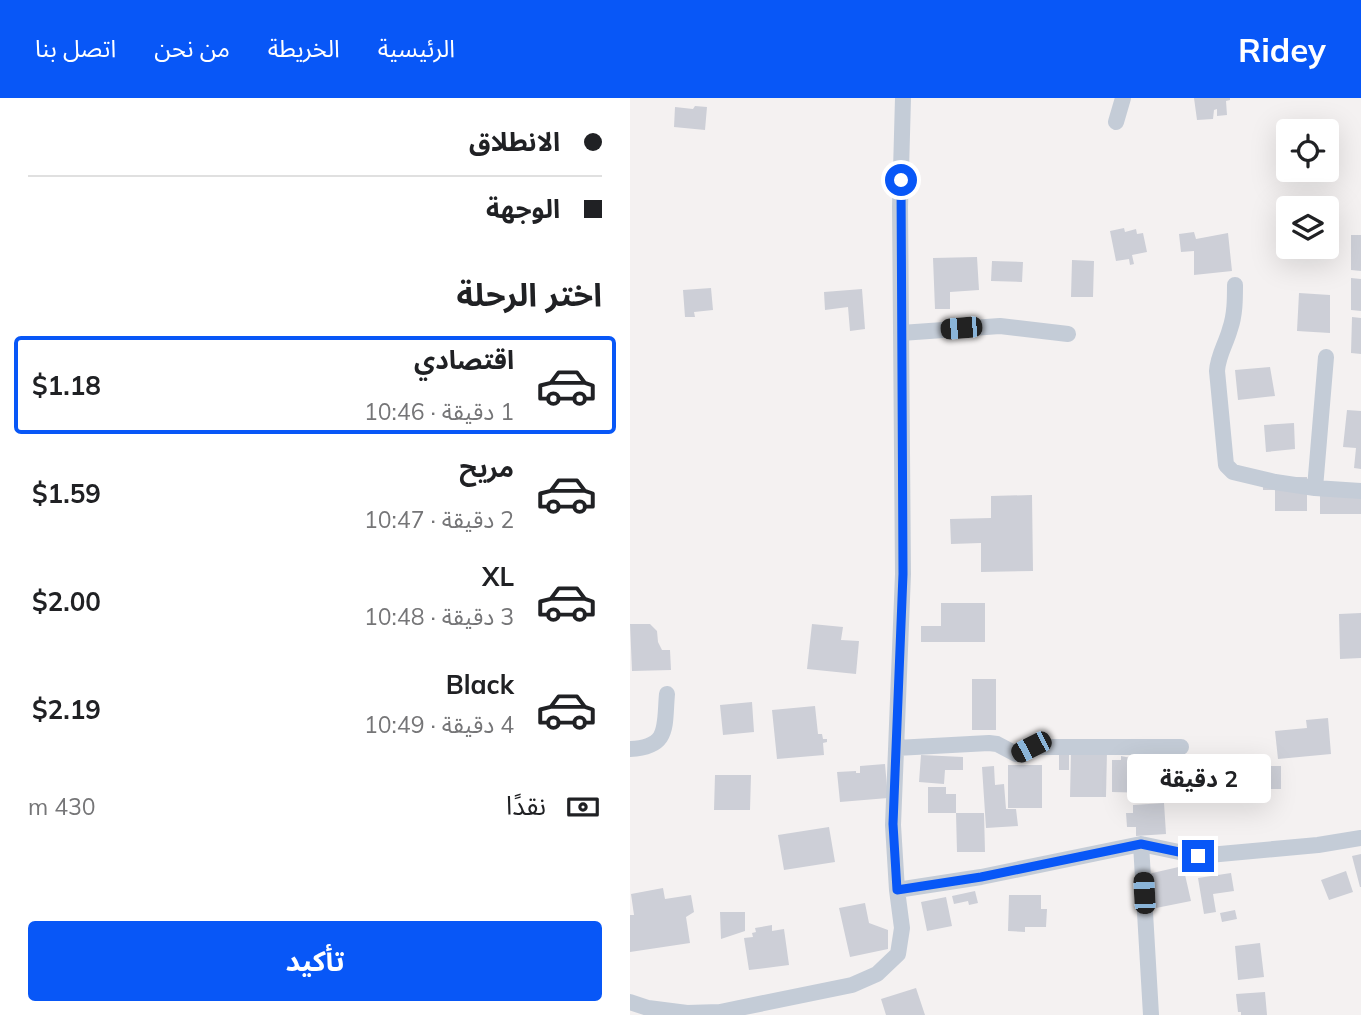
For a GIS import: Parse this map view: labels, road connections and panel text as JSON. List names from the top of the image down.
{
  "page": {
    "header": "Ridey",
    "nav": [
      "الرئيسية",
      "الخريطة",
      "من نحن",
      "اتصل بنا"
    ],
    "banner": ["الانطلاق", "الوجهة"],
    "heading": "اختر الرحلة",
    "list": [
      {
        "name": "اقتصادي",
        "note": "1 دقيقة · 10:46",
        "value": "$1.18"
      },
      {
        "name": "مريح",
        "note": "2 دقيقة · 10:47",
        "value": "$1.59"
      },
      {
        "name": "XL",
        "note": "3 دقيقة · 10:48",
        "value": "$2.00"
      },
      {
        "name": "Black",
        "note": "4 دقيقة · 10:49",
        "value": "$2.19"
      }
    ],
    "bubble": "2 دقيقة",
    "pay": ["نقدًا", "430 m"],
    "buttons": "تأكيد"
  }
}
